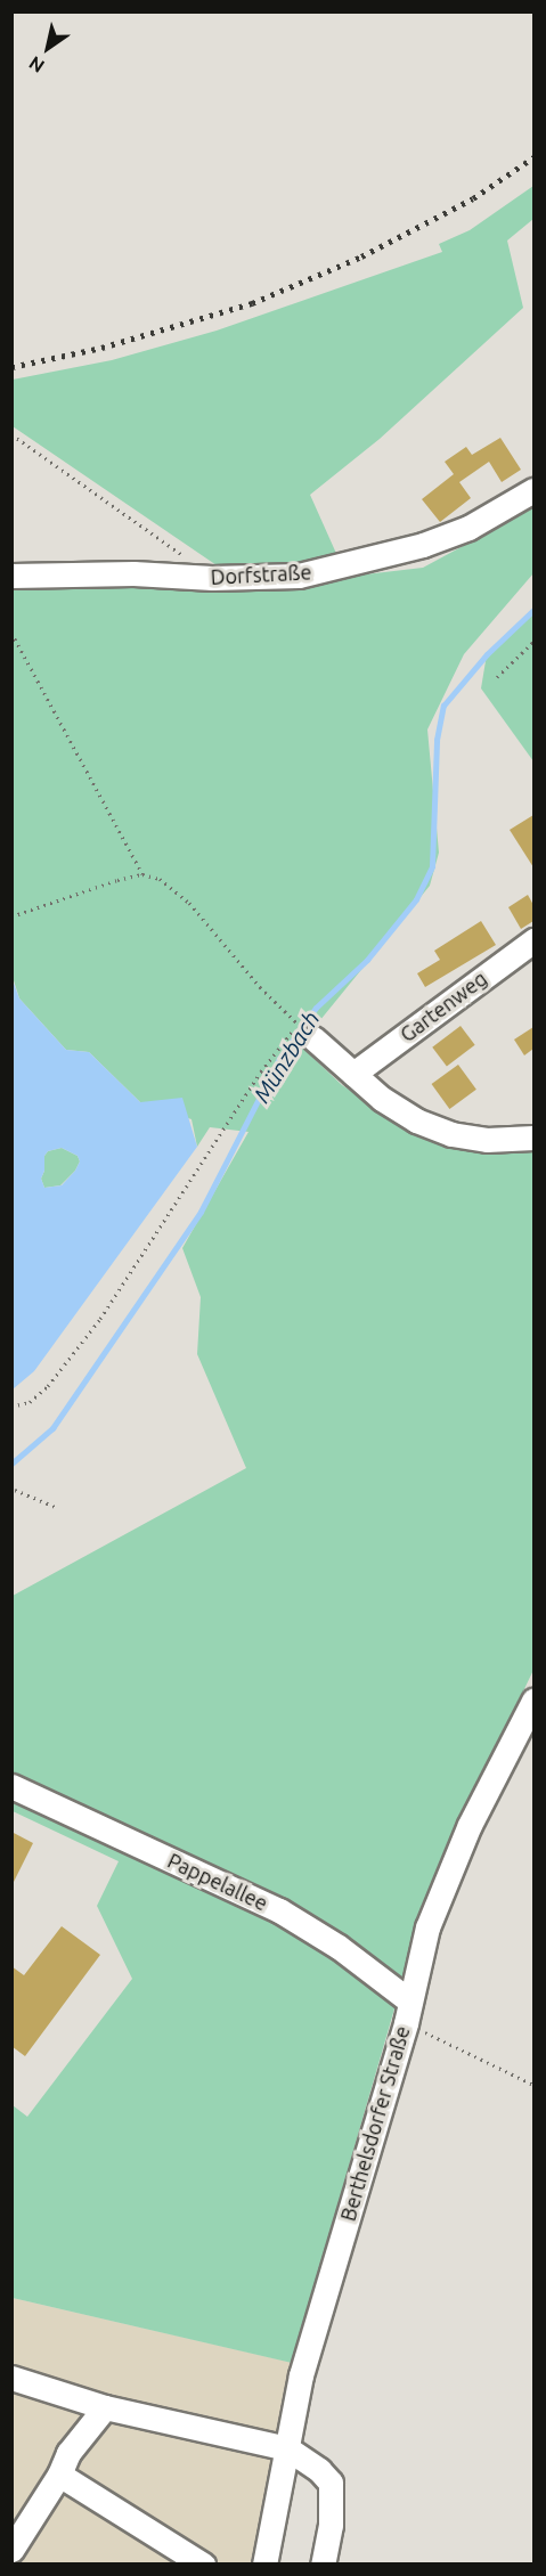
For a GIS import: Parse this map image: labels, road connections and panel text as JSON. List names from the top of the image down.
{
  "streets": {
    "street": [
      "Dorfstraße",
      "Gartenweg",
      "Pappelallee",
      "Berthelsdorfer Straße"
    ]
  },
  "crossings": [
    ["Pappelallee", "Berthelsdorfer Straße"]
  ],
  "water": ["Münzbach"],
  "north": "bottom left"
}
